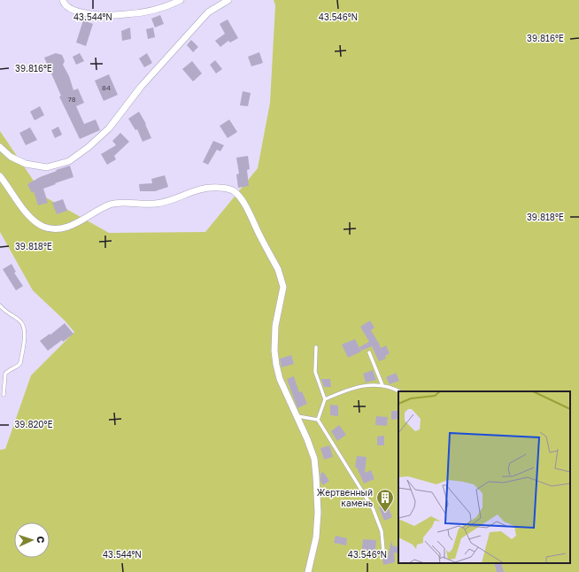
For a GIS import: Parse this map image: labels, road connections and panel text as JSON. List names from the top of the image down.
{
  "places": {
    "building": ["Жертвенный камень"]
  },
  "house_numbers": ["84", "78"],
  "north": "right",
  "coordinates": [
    "43.544°N",
    "43.546°N",
    "39.816°E",
    "39.818°E",
    "39.820°E"
  ]
}
